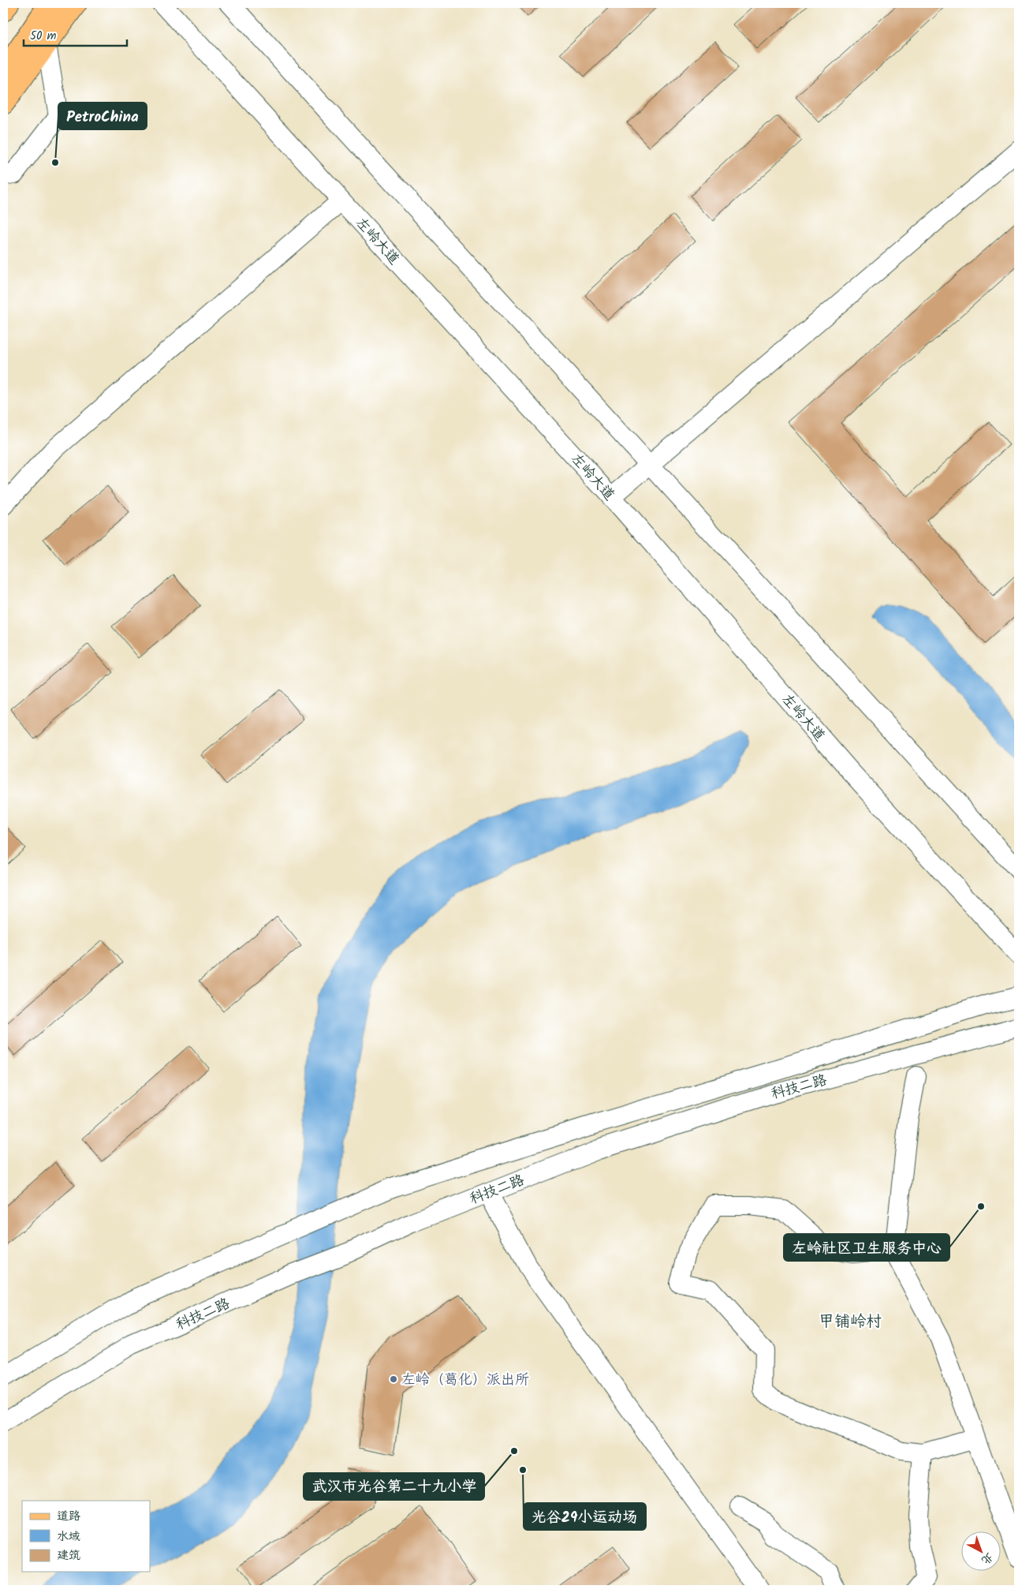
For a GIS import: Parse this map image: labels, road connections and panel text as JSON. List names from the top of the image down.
{
  "streets": {
    "street": ["左岭大道", "科技二路"]
  },
  "districts": ["甲铺岭村"],
  "places": [
    "PetroChina",
    "左岭社区卫生服务中心",
    "左岭（葛化）派出所",
    "武汉市光谷第二十九小学",
    "光谷29小运动场"
  ],
  "legend": ["道路", "水域", "建筑"],
  "scale_bar": "50 m",
  "north": "bottom right"
}
